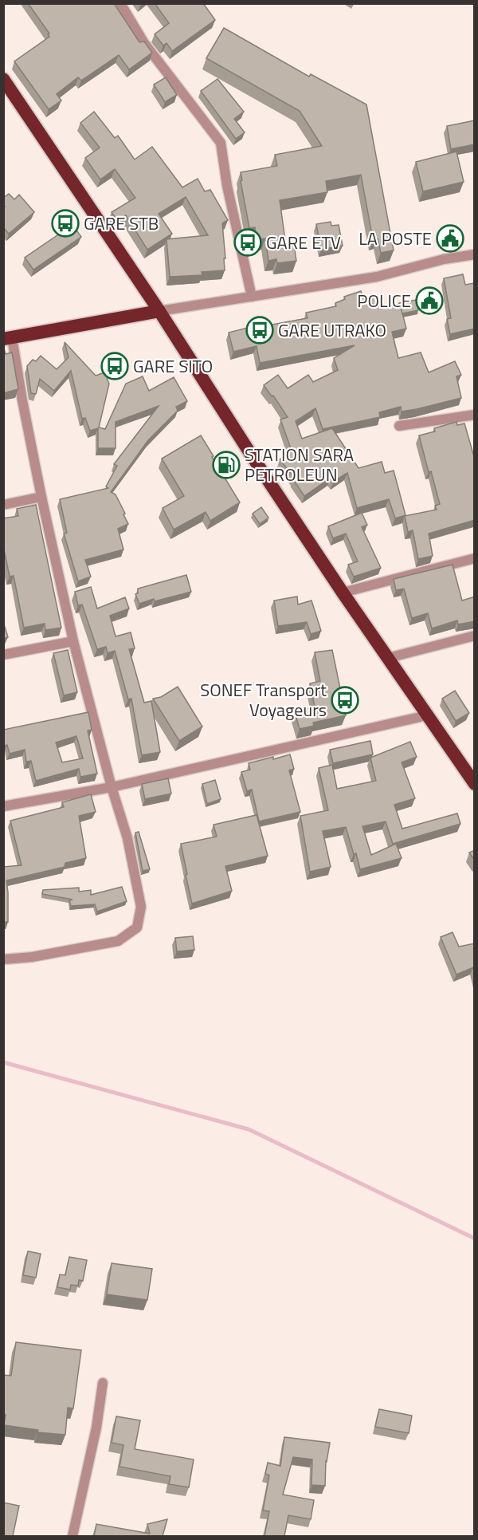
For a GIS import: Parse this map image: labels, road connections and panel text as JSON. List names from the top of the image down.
{
  "places": {
    "bus stop": [
      "GARE STB",
      "GARE ETV",
      "GARE UTRAKO",
      "GARE SITO",
      "SONEF Transport Voyageurs"
    ],
    "public building": ["LA POSTE", "POLICE"],
    "fuel station": ["STATION SARA PETROLEUN"]
  }
}
